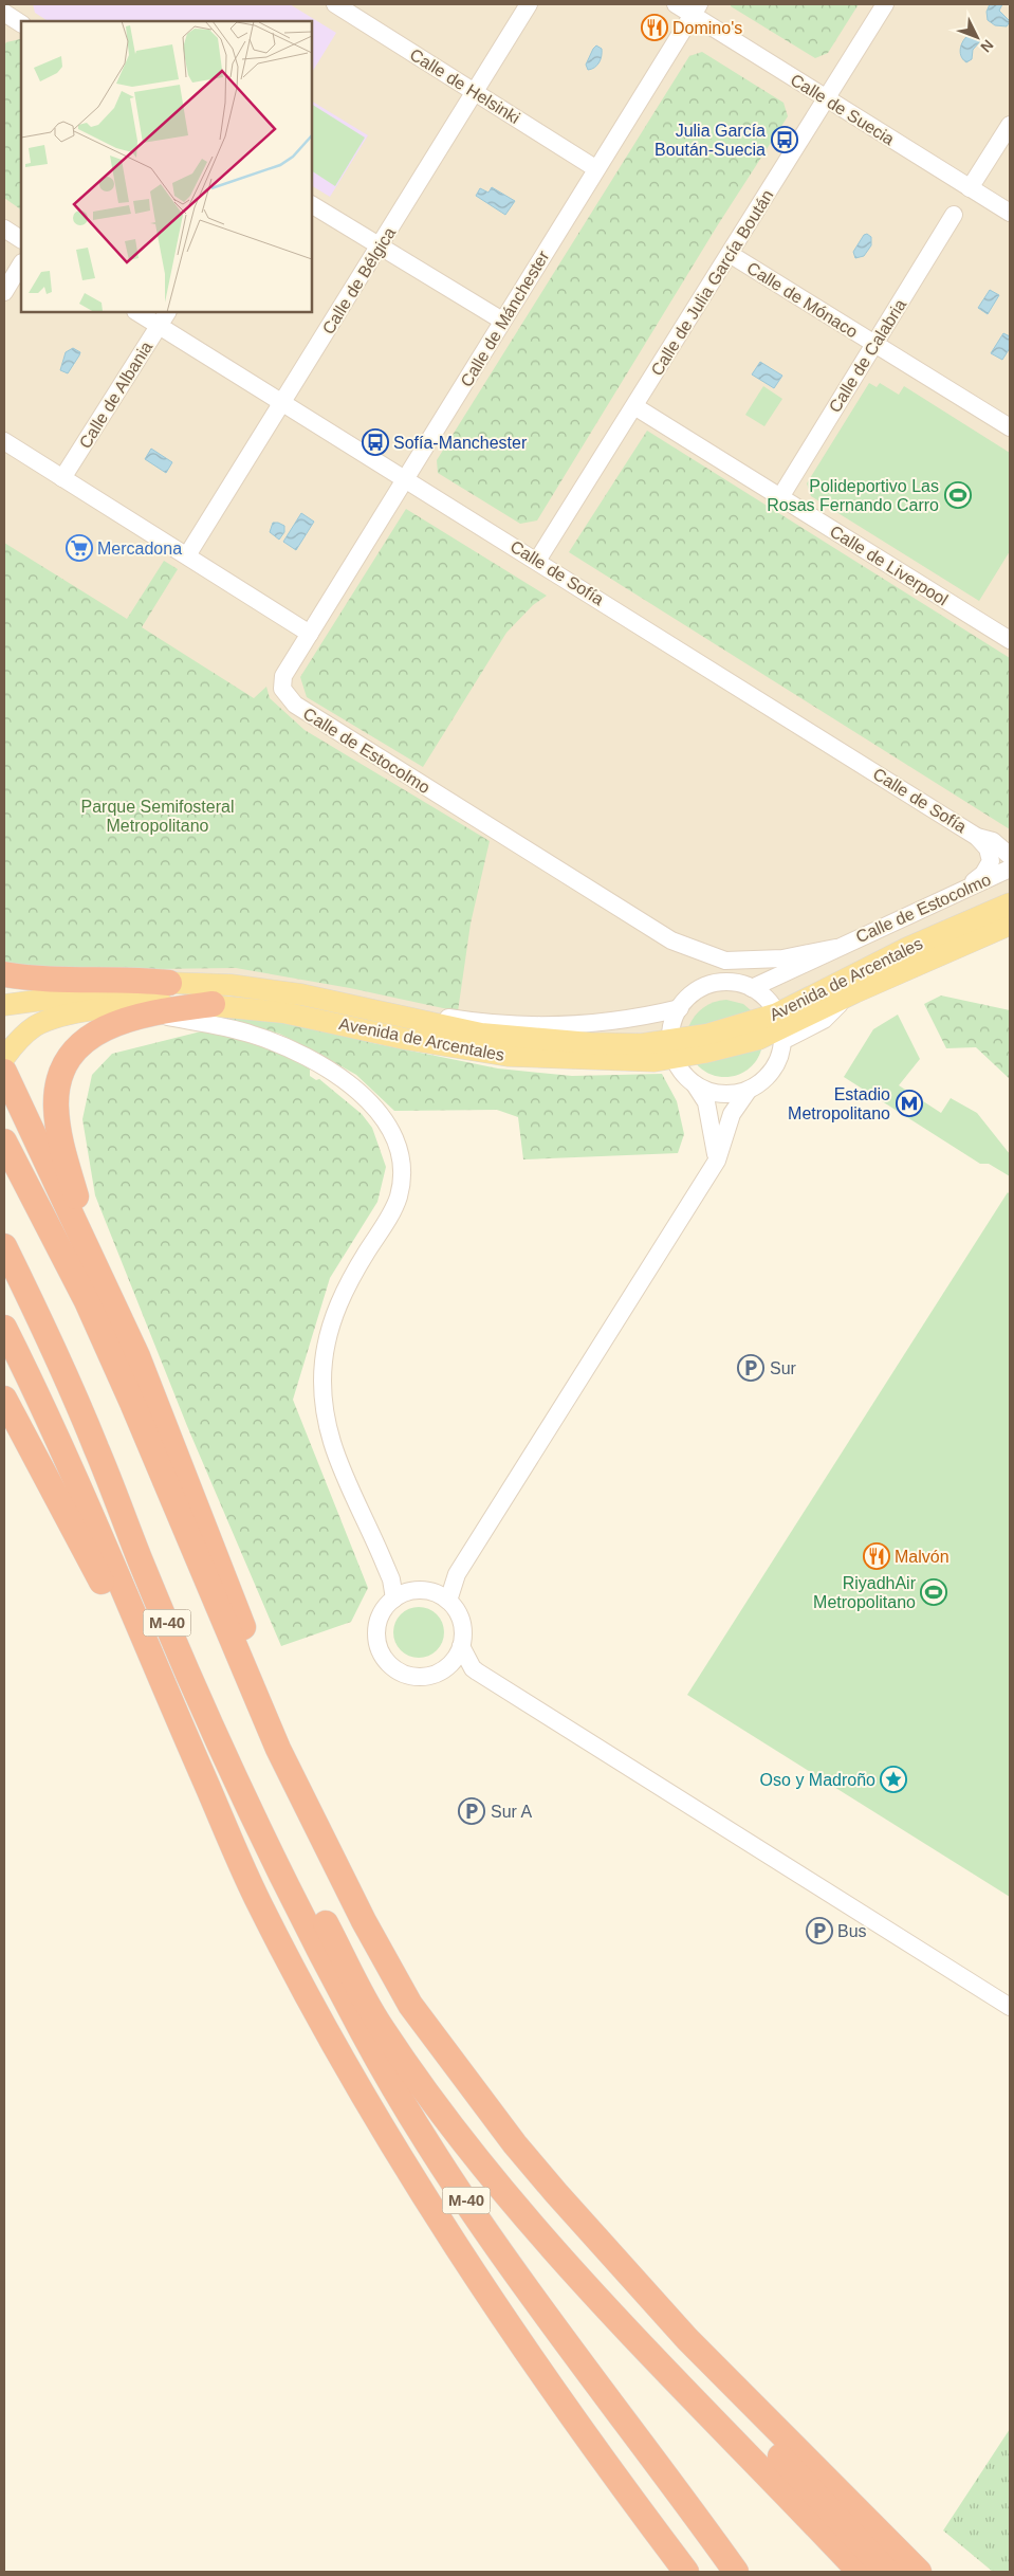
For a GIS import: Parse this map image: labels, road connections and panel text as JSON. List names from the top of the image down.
{
  "streets": {
    "highway": ["M-40"],
    "main road": ["Avenida de Arcentales"],
    "street": [
      "Calle de Helsinki",
      "Calle de Suecia",
      "Calle de Bélgica",
      "Calle de Julia García Boután",
      "Calle de Mónaco",
      "Calle de Mánchester",
      "Calle de Calabria",
      "Calle de Albania",
      "Calle de Liverpool",
      "Calle de Sofía",
      "Calle de Estocolmo"
    ]
  },
  "crossings": [
    ["Calle de Helsinki", "Calle de Bélgica"],
    ["Calle de Helsinki", "Calle de Mánchester"],
    ["Calle de Suecia", "Calle de Julia García Boután"],
    ["Calle de Suecia", "Calle de Mánchester"],
    ["Calle de Bélgica", "Calle de Sofía"],
    ["Calle de Julia García Boután", "Calle de Mónaco"],
    ["Calle de Julia García Boután", "Calle de Liverpool"],
    ["Calle de Julia García Boután", "Calle de Sofía"],
    ["Calle de Mónaco", "Calle de Calabria"],
    ["Calle de Mánchester", "Calle de Sofía"],
    ["Calle de Mánchester", "Calle de Estocolmo"],
    ["Calle de Calabria", "Calle de Liverpool"],
    ["Calle de Albania", "Calle de Sofía"],
    ["Calle de Sofía", "Calle de Estocolmo"]
  ],
  "parks": ["Parque Semifosteral Metropolitano"],
  "places": {
    "restaurant": ["Domino's", "Malvón"],
    "bus stop": ["Julia García Boután-Suecia", "Sofía-Manchester"],
    "sports": ["Polideportivo Las Rosas Fernando Carro", "RiyadhAir Metropolitano"],
    "supermarket": ["Mercadona"],
    "metro station": ["Estadio Metropolitano"],
    "parking": ["Sur", "Sur A", "Bus"],
    "place": ["Oso y Madroño"]
  },
  "north": "bottom right"
}
